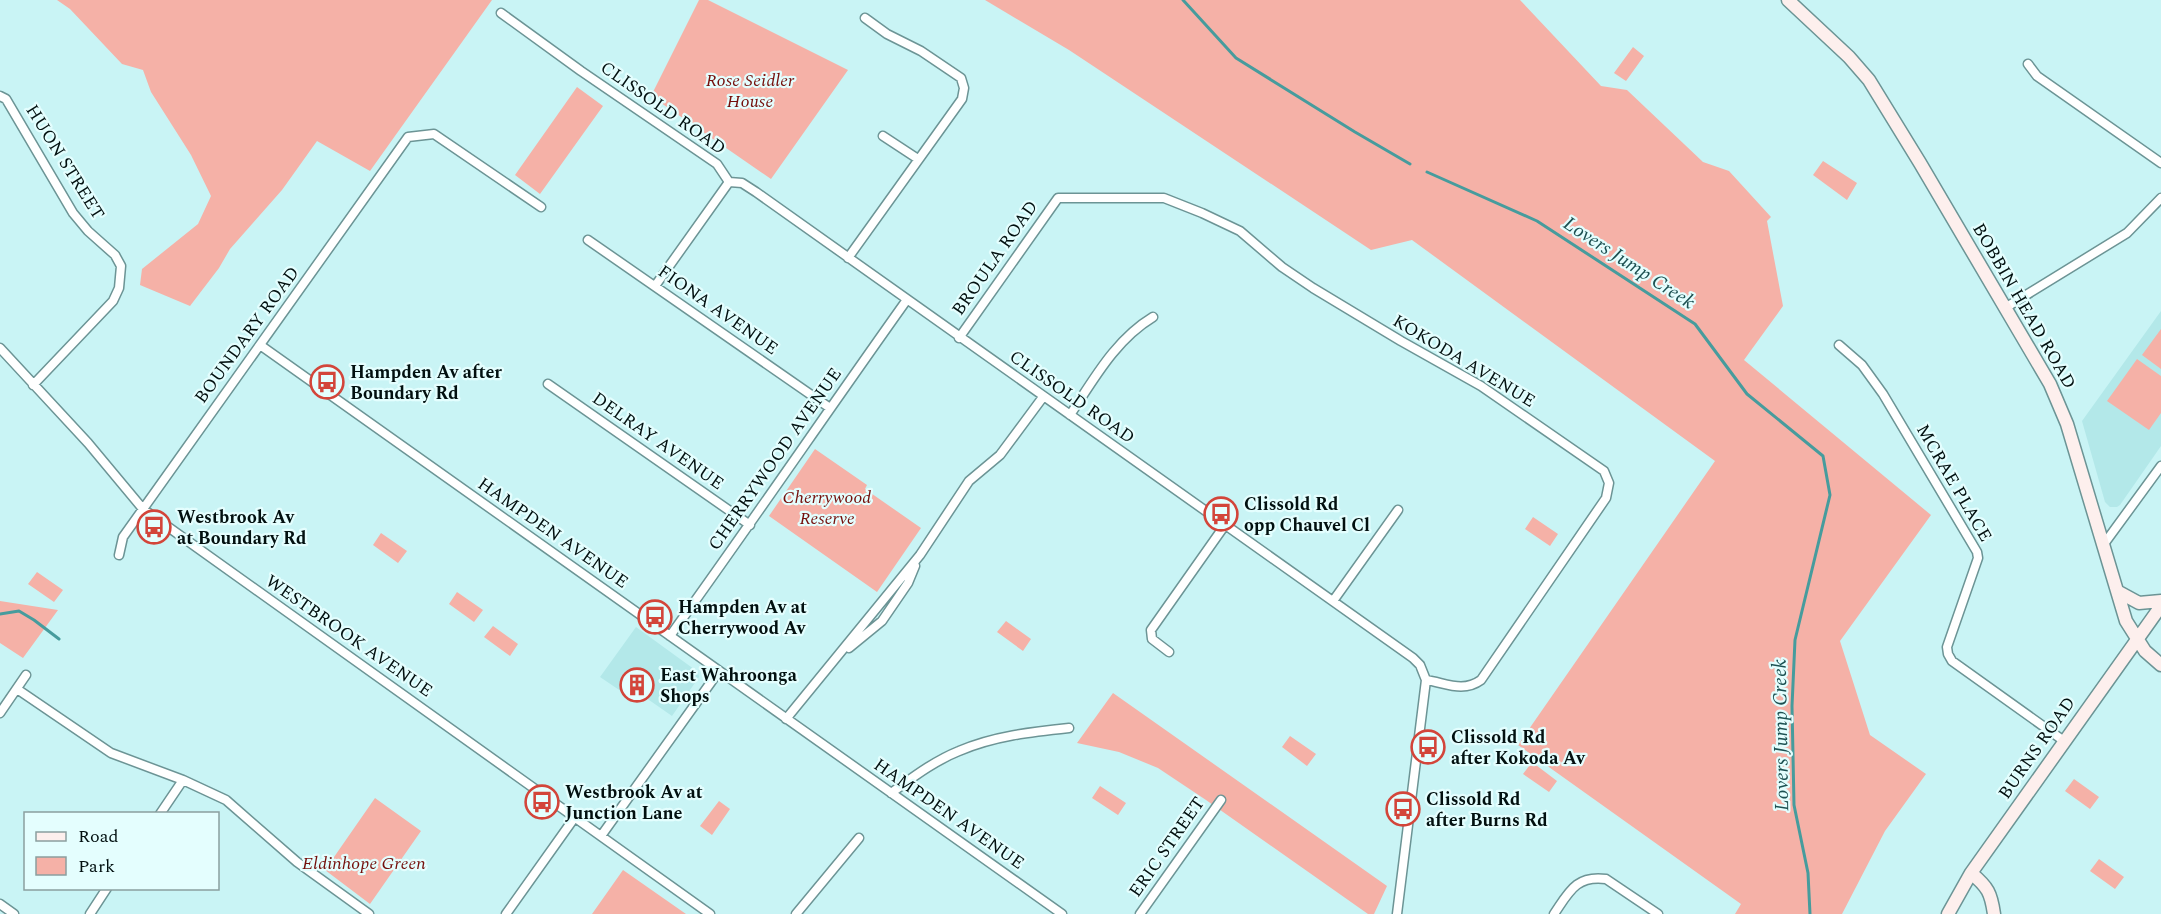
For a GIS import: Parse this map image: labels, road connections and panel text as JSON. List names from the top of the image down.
{
  "streets": {
    "main road": ["BOBBIN HEAD ROAD", "BURNS ROAD"],
    "street": [
      "CLISSOLD ROAD",
      "HUON STREET",
      "BROULA ROAD",
      "FIONA AVENUE",
      "BOUNDARY ROAD",
      "KOKODA AVENUE",
      "DELRAY AVENUE",
      "CHERRYWOOD AVENUE",
      "MCRAE PLACE",
      "HAMPDEN AVENUE",
      "WESTBROOK AVENUE",
      "ERIC STREET"
    ]
  },
  "crossings": [
    ["CLISSOLD ROAD", "BROULA ROAD"],
    ["CLISSOLD ROAD", "KOKODA AVENUE"],
    ["CLISSOLD ROAD", "CHERRYWOOD AVENUE"],
    ["HUON STREET", "WESTBROOK AVENUE"],
    ["BROULA ROAD", "KOKODA AVENUE"],
    ["BOBBIN HEAD ROAD", "BURNS ROAD"],
    ["FIONA AVENUE", "CHERRYWOOD AVENUE"],
    ["BOUNDARY ROAD", "HAMPDEN AVENUE"],
    ["BOUNDARY ROAD", "WESTBROOK AVENUE"],
    ["DELRAY AVENUE", "CHERRYWOOD AVENUE"],
    ["CHERRYWOOD AVENUE", "HAMPDEN AVENUE"],
    ["MCRAE PLACE", "BURNS ROAD"]
  ],
  "water": ["Lovers Jump Creek"],
  "parks": ["Rose Seidler House", "Cherrywood Reserve", "Eldinhope Green"],
  "places": {
    "bus stop": [
      "Hampden Av after Boundary Rd",
      "Clissold Rd opp Chauvel Cl",
      "Westbrook Av at Boundary Rd",
      "Hampden Av at Cherrywood Av",
      "Clissold Rd after Kokoda Av",
      "Westbrook Av at Junction Lane",
      "Clissold Rd after Burns Rd"
    ],
    "building": ["East Wahroonga Shops"]
  },
  "legend": ["Road", "Park"]
}
